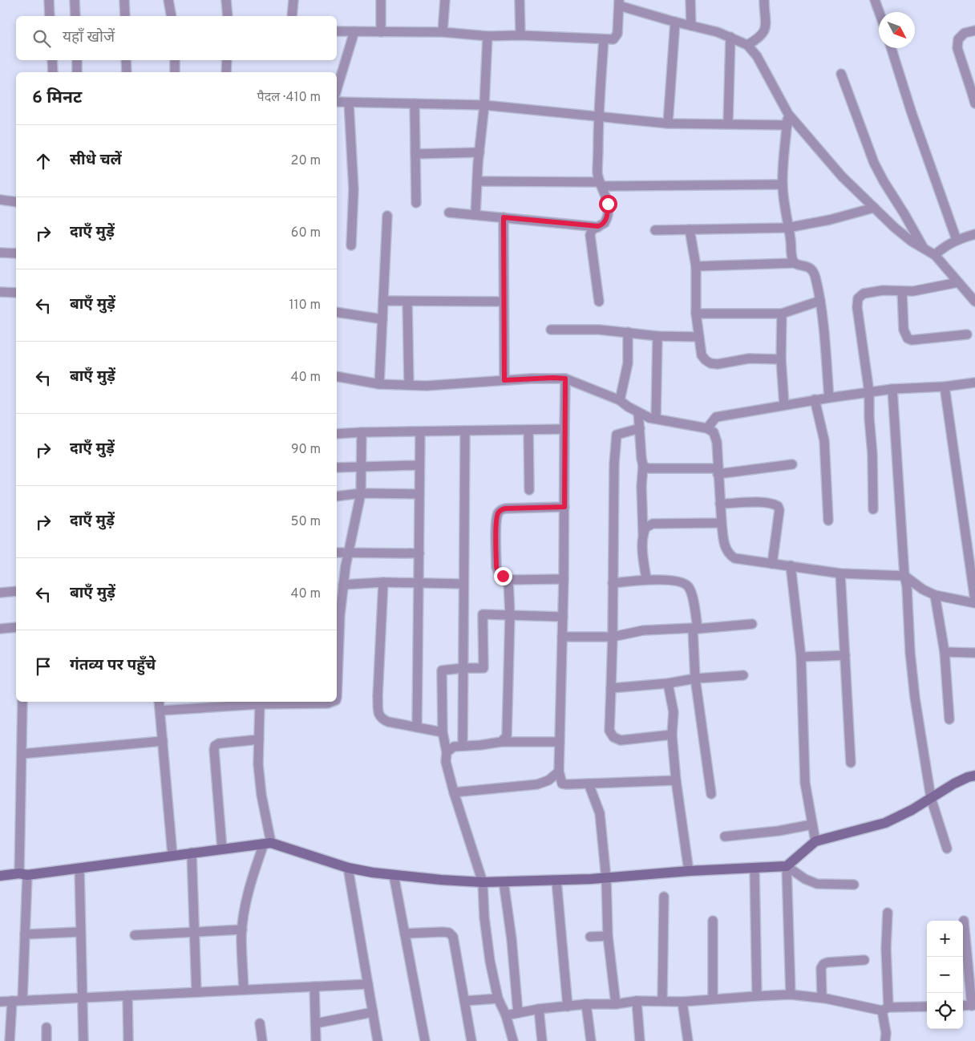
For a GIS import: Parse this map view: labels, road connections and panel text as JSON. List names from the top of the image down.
{
  "north": "bottom right",
  "page": {
    "search": "यहाँ खोजें",
    "heading": ["6 मिनट", "पैदल · 410 m"],
    "list": [
      ["सीधे चलें", "20 m"],
      ["दाएँ मुड़ें", "60 m"],
      ["बाएँ मुड़ें", "110 m"],
      ["बाएँ मुड़ें", "40 m"],
      ["दाएँ मुड़ें", "90 m"],
      ["दाएँ मुड़ें", "50 m"],
      ["बाएँ मुड़ें", "40 m"],
      "गंतव्य पर पहुँचे"
    ],
    "map_buttons": ["+", "−"]
  }
}
